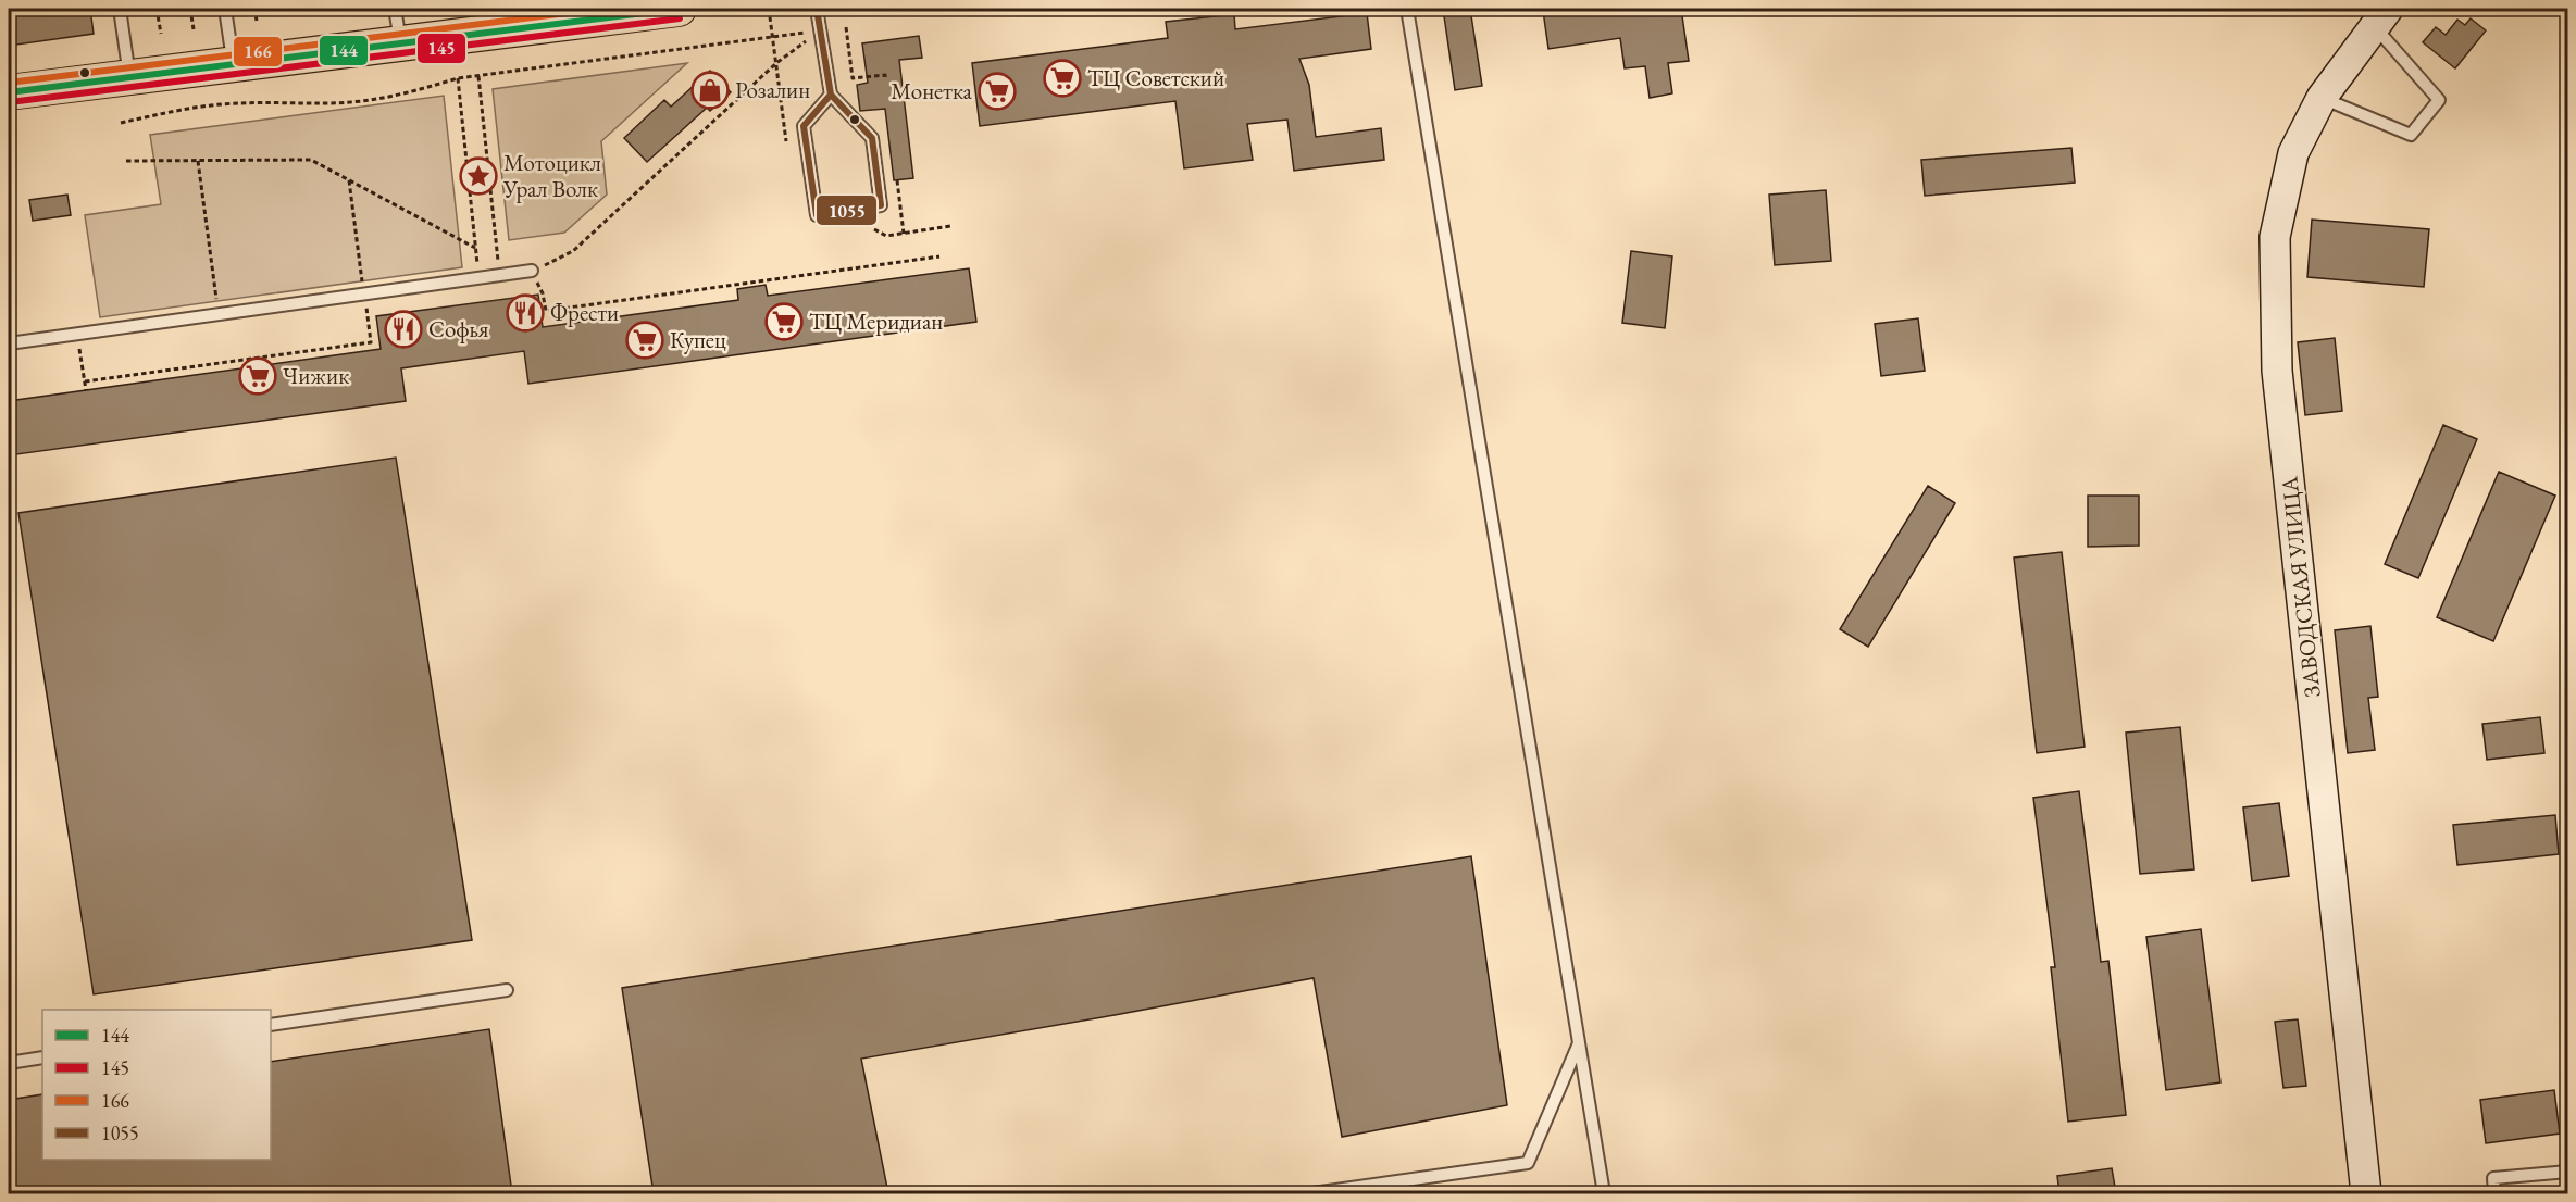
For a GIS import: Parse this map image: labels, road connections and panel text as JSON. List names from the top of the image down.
{
  "streets": {
    "street": ["ЗАВОДСКАЯ УЛИЦА"]
  },
  "places": {
    "supermarket": [
      "ТЦ Советский",
      "Монетка",
      "ТЦ Меридиан",
      "Купец",
      "Чижик"
    ],
    "shop": ["Розалин"],
    "place": ["Мотоцикл Урал Волк"],
    "restaurant": ["Фрести", "Софья"]
  },
  "lines": [
    "transit line 144",
    "transit line 166",
    "transit line 1055",
    "transit line 145"
  ],
  "legend": [
    "144",
    "145",
    "166",
    "1055"
  ]
}
